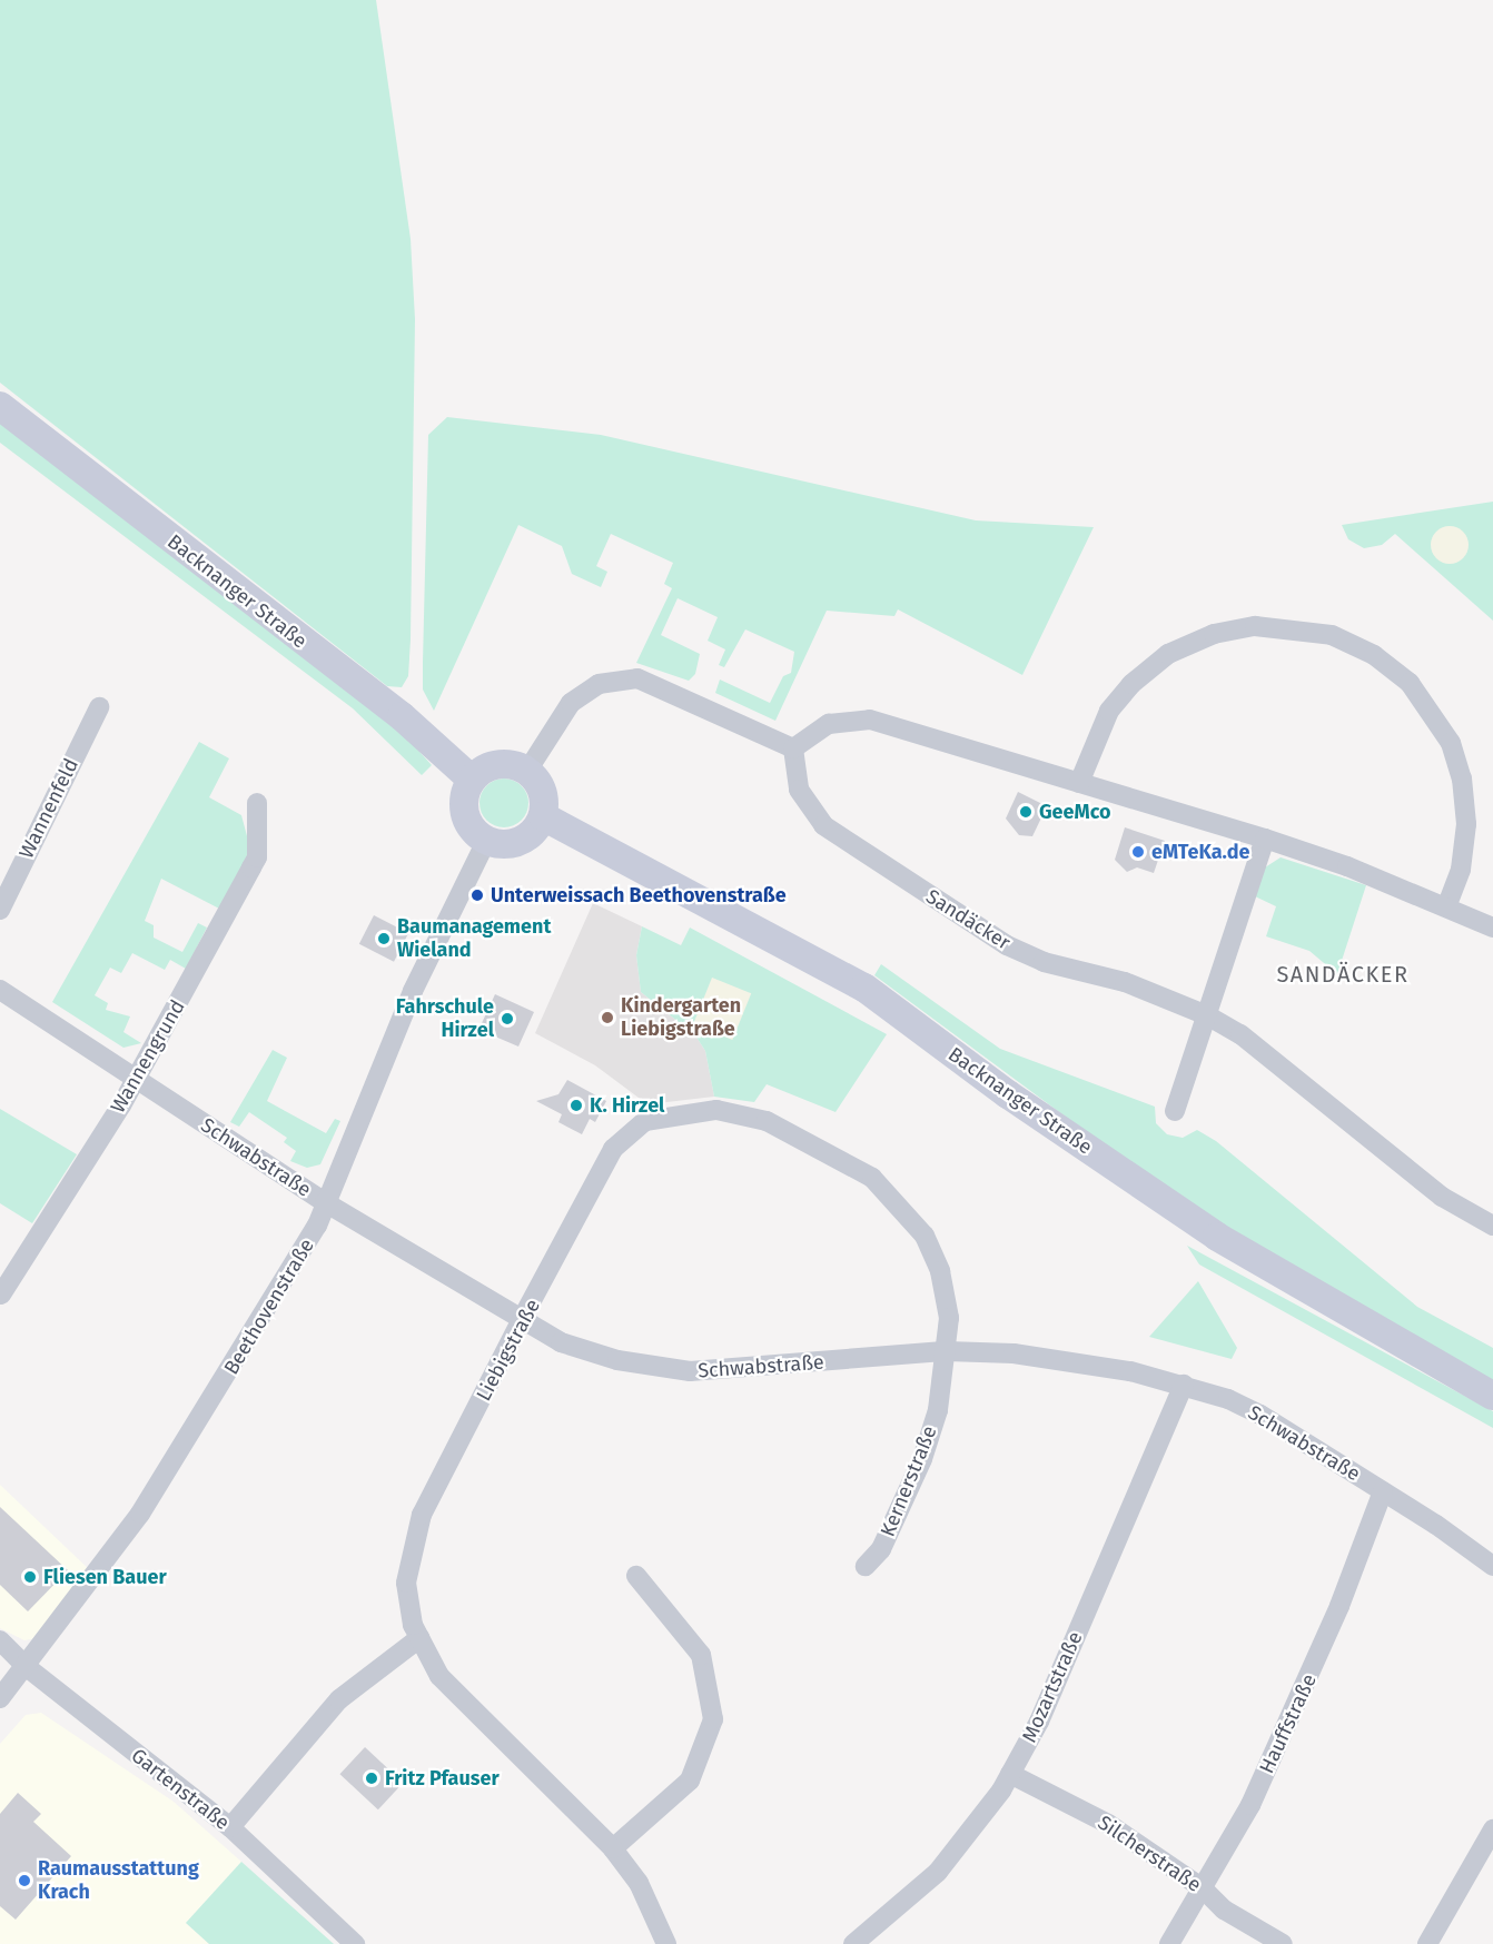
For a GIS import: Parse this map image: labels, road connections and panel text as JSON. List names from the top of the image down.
{
  "streets": {
    "street": [
      "Backnanger Straße",
      "Wannenfeld",
      "Sandäcker",
      "Wannengrund",
      "Schwabstraße",
      "Beethovenstraße",
      "Liebigstraße",
      "Kernerstraße",
      "Mozartstraße",
      "Hauffstraße",
      "Gartenstraße",
      "Silcherstraße"
    ]
  },
  "crossings": [
    ["Backnanger Straße", "Beethovenstraße"],
    ["Wannengrund", "Schwabstraße"],
    ["Schwabstraße", "Beethovenstraße"],
    ["Schwabstraße", "Liebigstraße"],
    ["Schwabstraße", "Kernerstraße"],
    ["Schwabstraße", "Mozartstraße"],
    ["Schwabstraße", "Hauffstraße"],
    ["Beethovenstraße", "Gartenstraße"],
    ["Liebigstraße", "Kernerstraße"],
    ["Mozartstraße", "Silcherstraße"],
    ["Hauffstraße", "Silcherstraße"]
  ],
  "districts": ["SANDÄCKER"],
  "places": [
    "GeeMco",
    "eMTeKa.de",
    "Unterweissach Beethovenstraße",
    "Baumanagement Wieland",
    "Kindergarten Liebigstraße",
    "Fahrschule Hirzel",
    "K. Hirzel",
    "Fliesen Bauer",
    "Fritz Pfauser",
    "Raumausstattung Krach"
  ]
}
